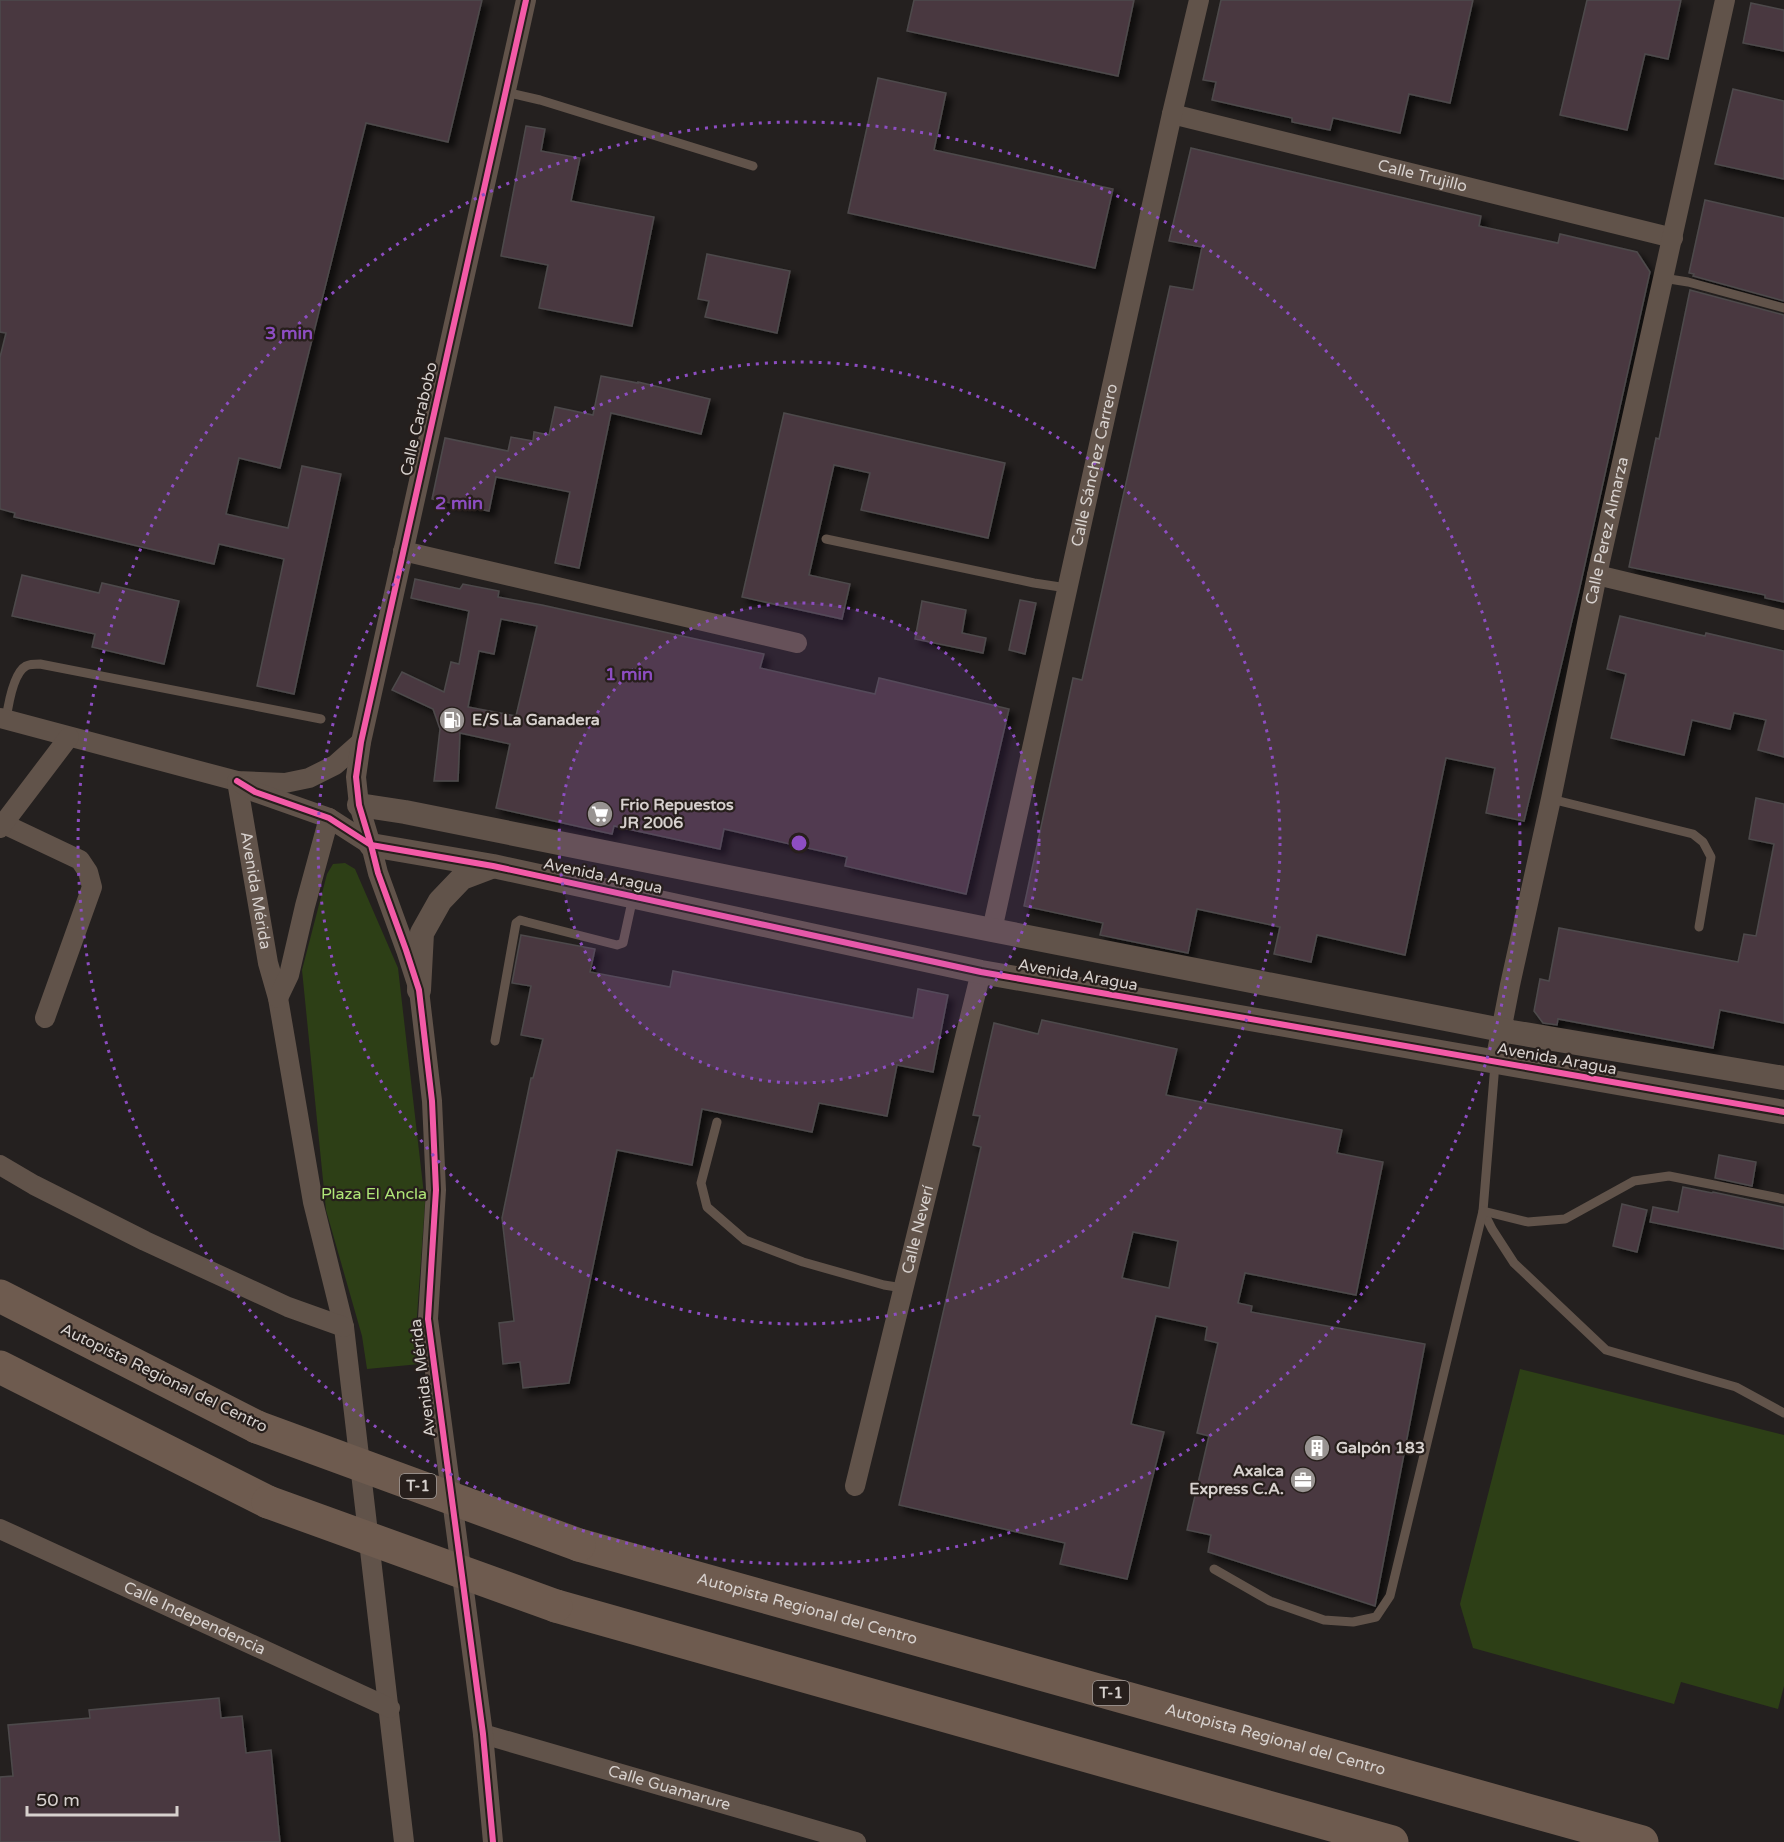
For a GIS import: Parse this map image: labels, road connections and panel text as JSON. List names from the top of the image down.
{
  "streets": {
    "highway": ["Autopista Regional del Centro", "T-1"],
    "street": [
      "Calle Trujillo",
      "Calle Carabobo",
      "Calle Sánchez Carrero",
      "Calle Perez Almarza",
      "Avenida Aragua",
      "Avenida Mérida",
      "Calle Neverí",
      "Calle Independencia",
      "Calle Guamarure"
    ]
  },
  "crossings": [
    ["Calle Trujillo", "Calle Sánchez Carrero"],
    ["Calle Trujillo", "Calle Perez Almarza"],
    ["Calle Carabobo", "Avenida Aragua"],
    ["Calle Carabobo", "Avenida Mérida"],
    ["Calle Sánchez Carrero", "Avenida Aragua"],
    ["Calle Perez Almarza", "Avenida Aragua"],
    ["Avenida Aragua", "Avenida Mérida"],
    ["Avenida Aragua", "Calle Neverí"],
    ["Avenida Mérida", "Calle Independencia"],
    ["Avenida Mérida", "Calle Guamarure"]
  ],
  "parks": ["Plaza El Ancla"],
  "places": {
    "fuel station": ["E/S La Ganadera"],
    "supermarket": ["Frio Repuestos JR 2006"],
    "building": ["Galpón 183"],
    "office": ["Axalca Express C.A."]
  },
  "scale_bar": "50 m",
  "rings": ["3 min", "2 min", "1 min"]
}
